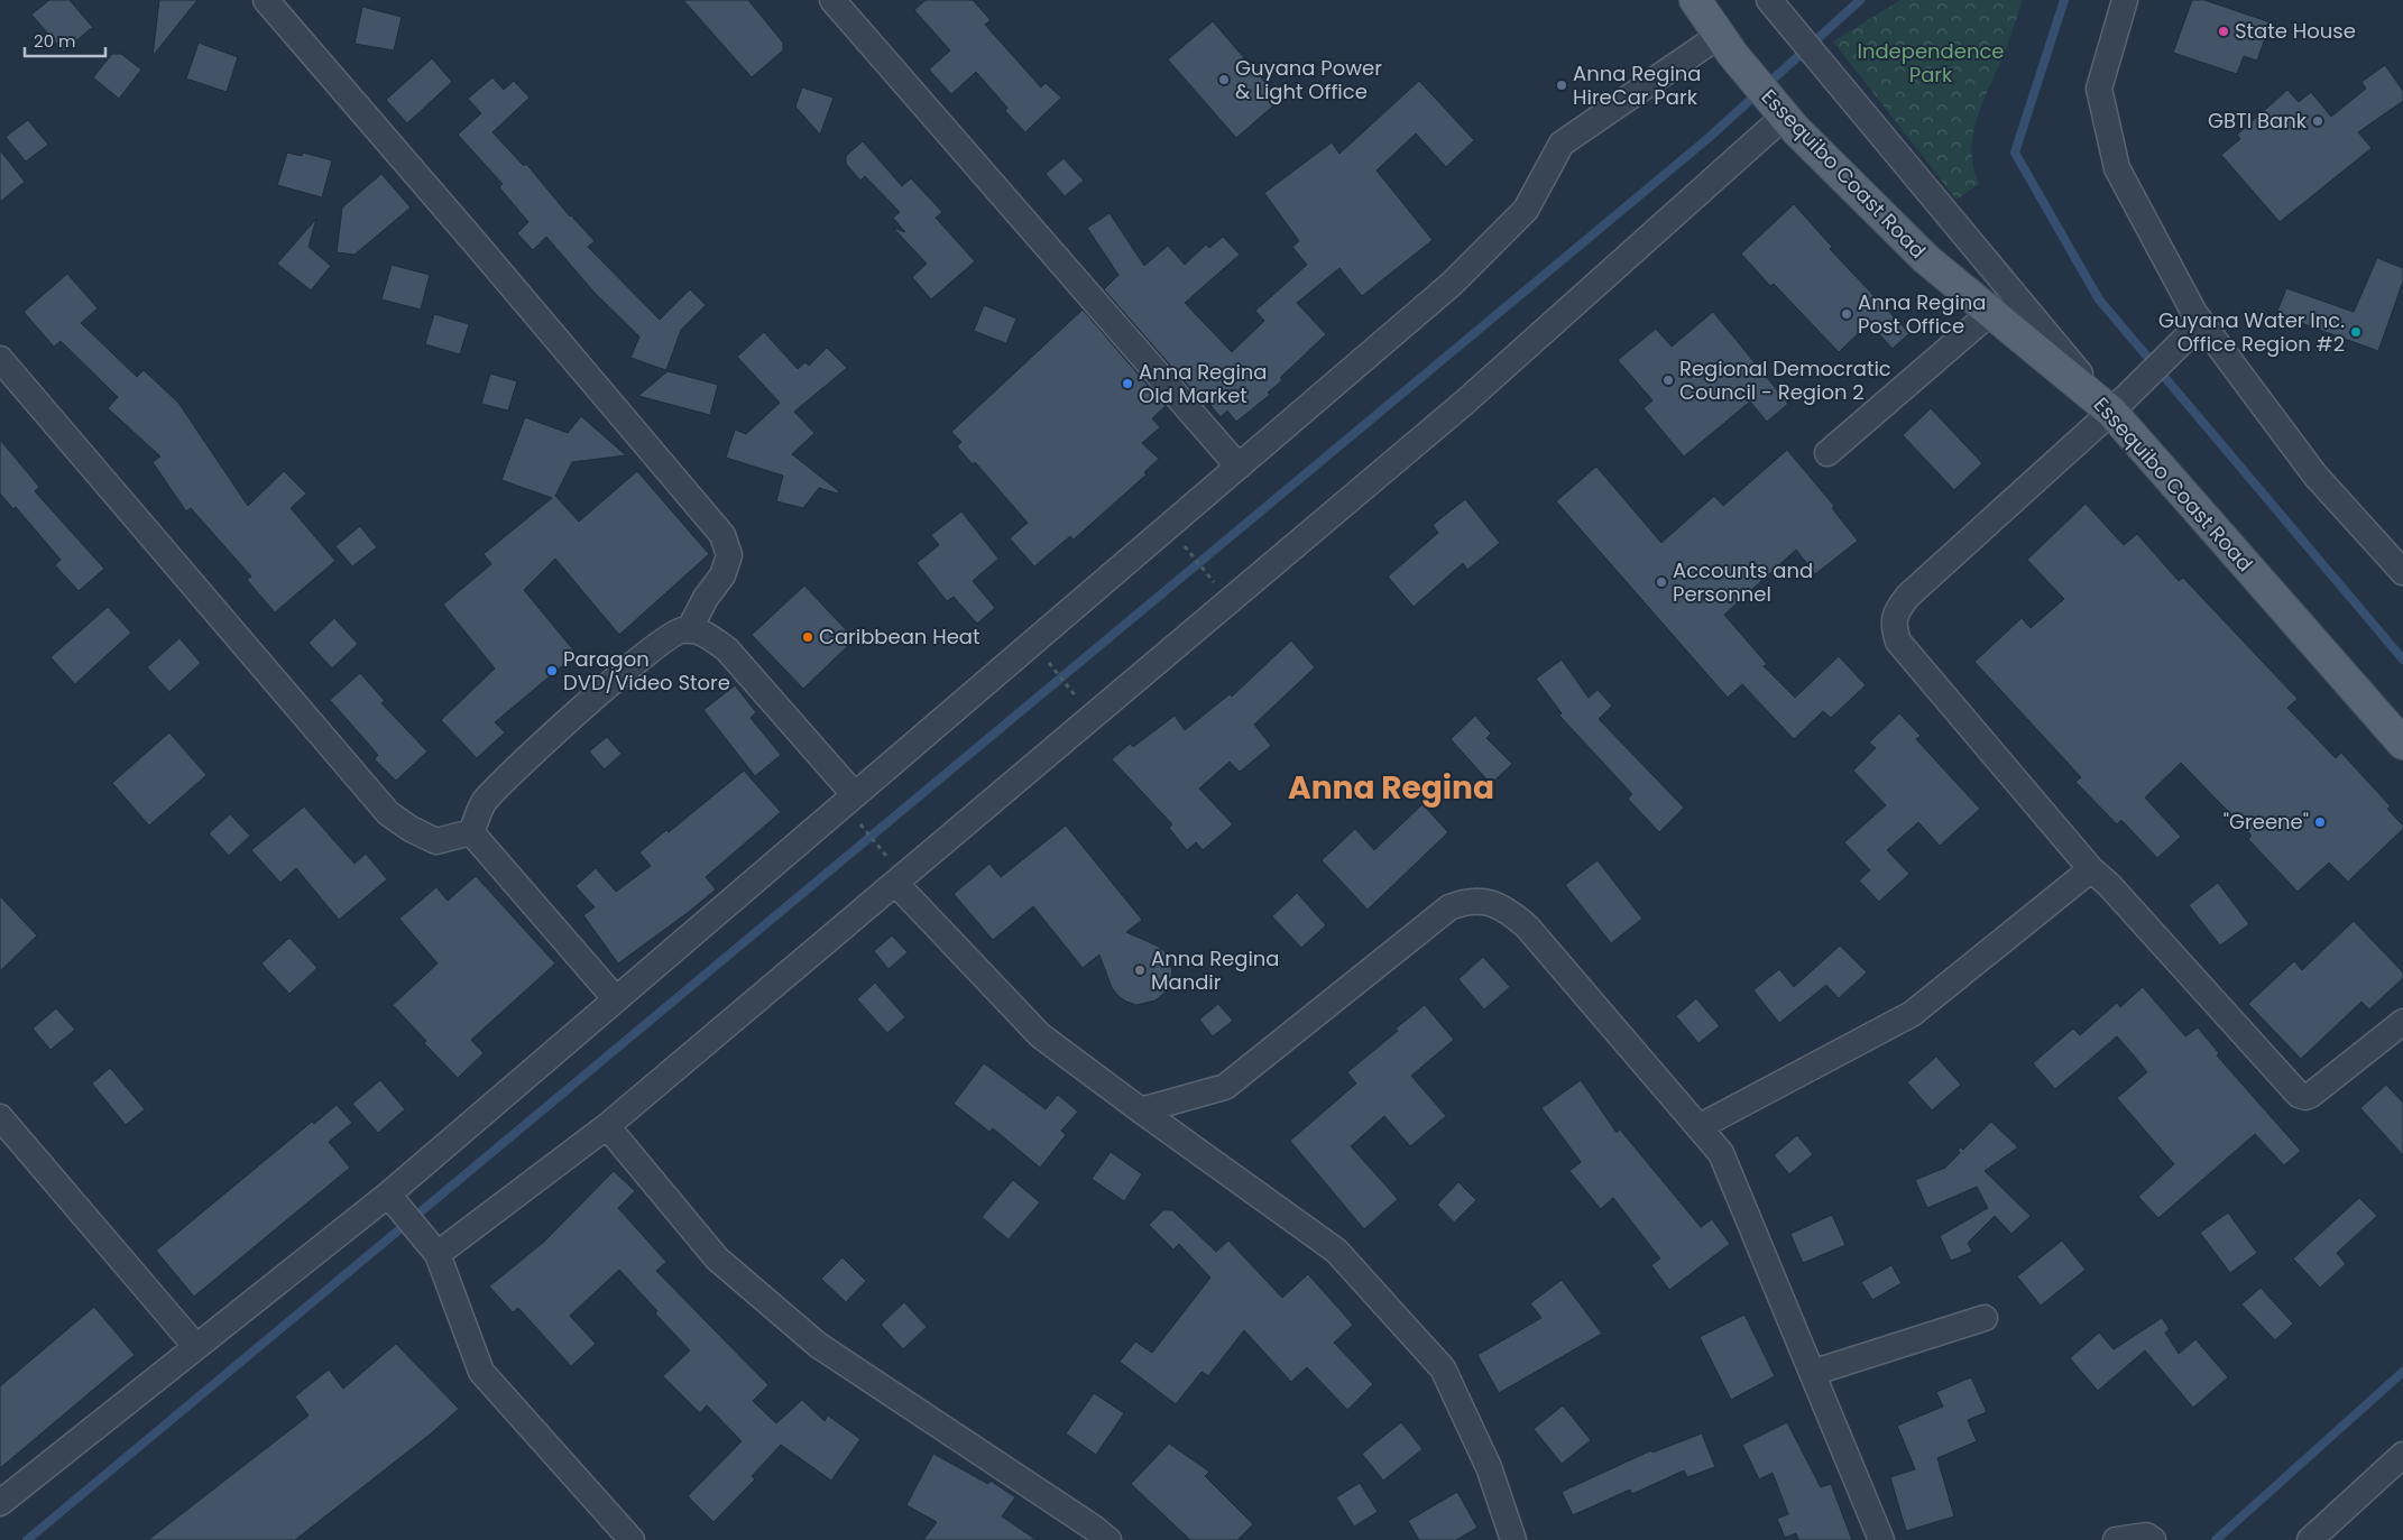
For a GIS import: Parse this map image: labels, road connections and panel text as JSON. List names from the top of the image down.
{
  "streets": {
    "main road": ["Essequibo Coast Road"]
  },
  "districts": ["Anna Regina"],
  "parks": ["Independence Park"],
  "places": [
    "State House",
    "Guyana Power & Light Office",
    "Anna Regina HireCar Park",
    "GBTI Bank",
    "Anna Regina Post Office",
    "Guyana Water Inc. Office Region #2",
    "Regional Democratic Council - Region 2",
    "Anna Regina Old Market",
    "Accounts and Personnel",
    "Caribbean Heat",
    "Paragon DVD/Video Store",
    "\"Greene\"",
    "Anna Regina Mandir"
  ],
  "scale_bar": "20 m"
}
